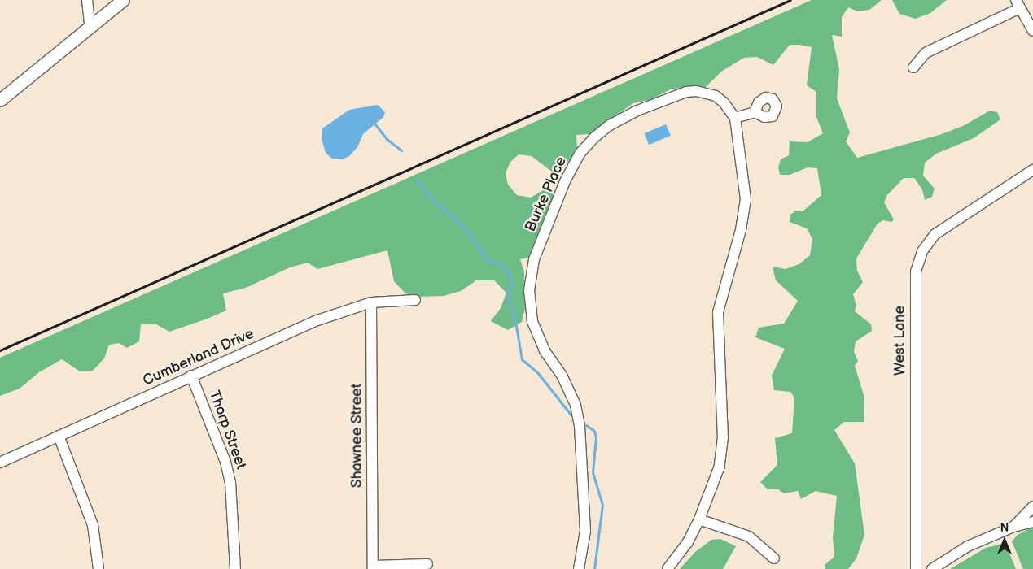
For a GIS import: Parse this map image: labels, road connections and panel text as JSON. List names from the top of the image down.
{
  "streets": {
    "street": [
      "Burke Place",
      "West Lane",
      "Cumberland Drive",
      "Thorp Street",
      "Shawnee Street"
    ]
  },
  "crossings": [
    ["Cumberland Drive", "Thorp Street"],
    ["Cumberland Drive", "Shawnee Street"]
  ],
  "north": "top"
}
